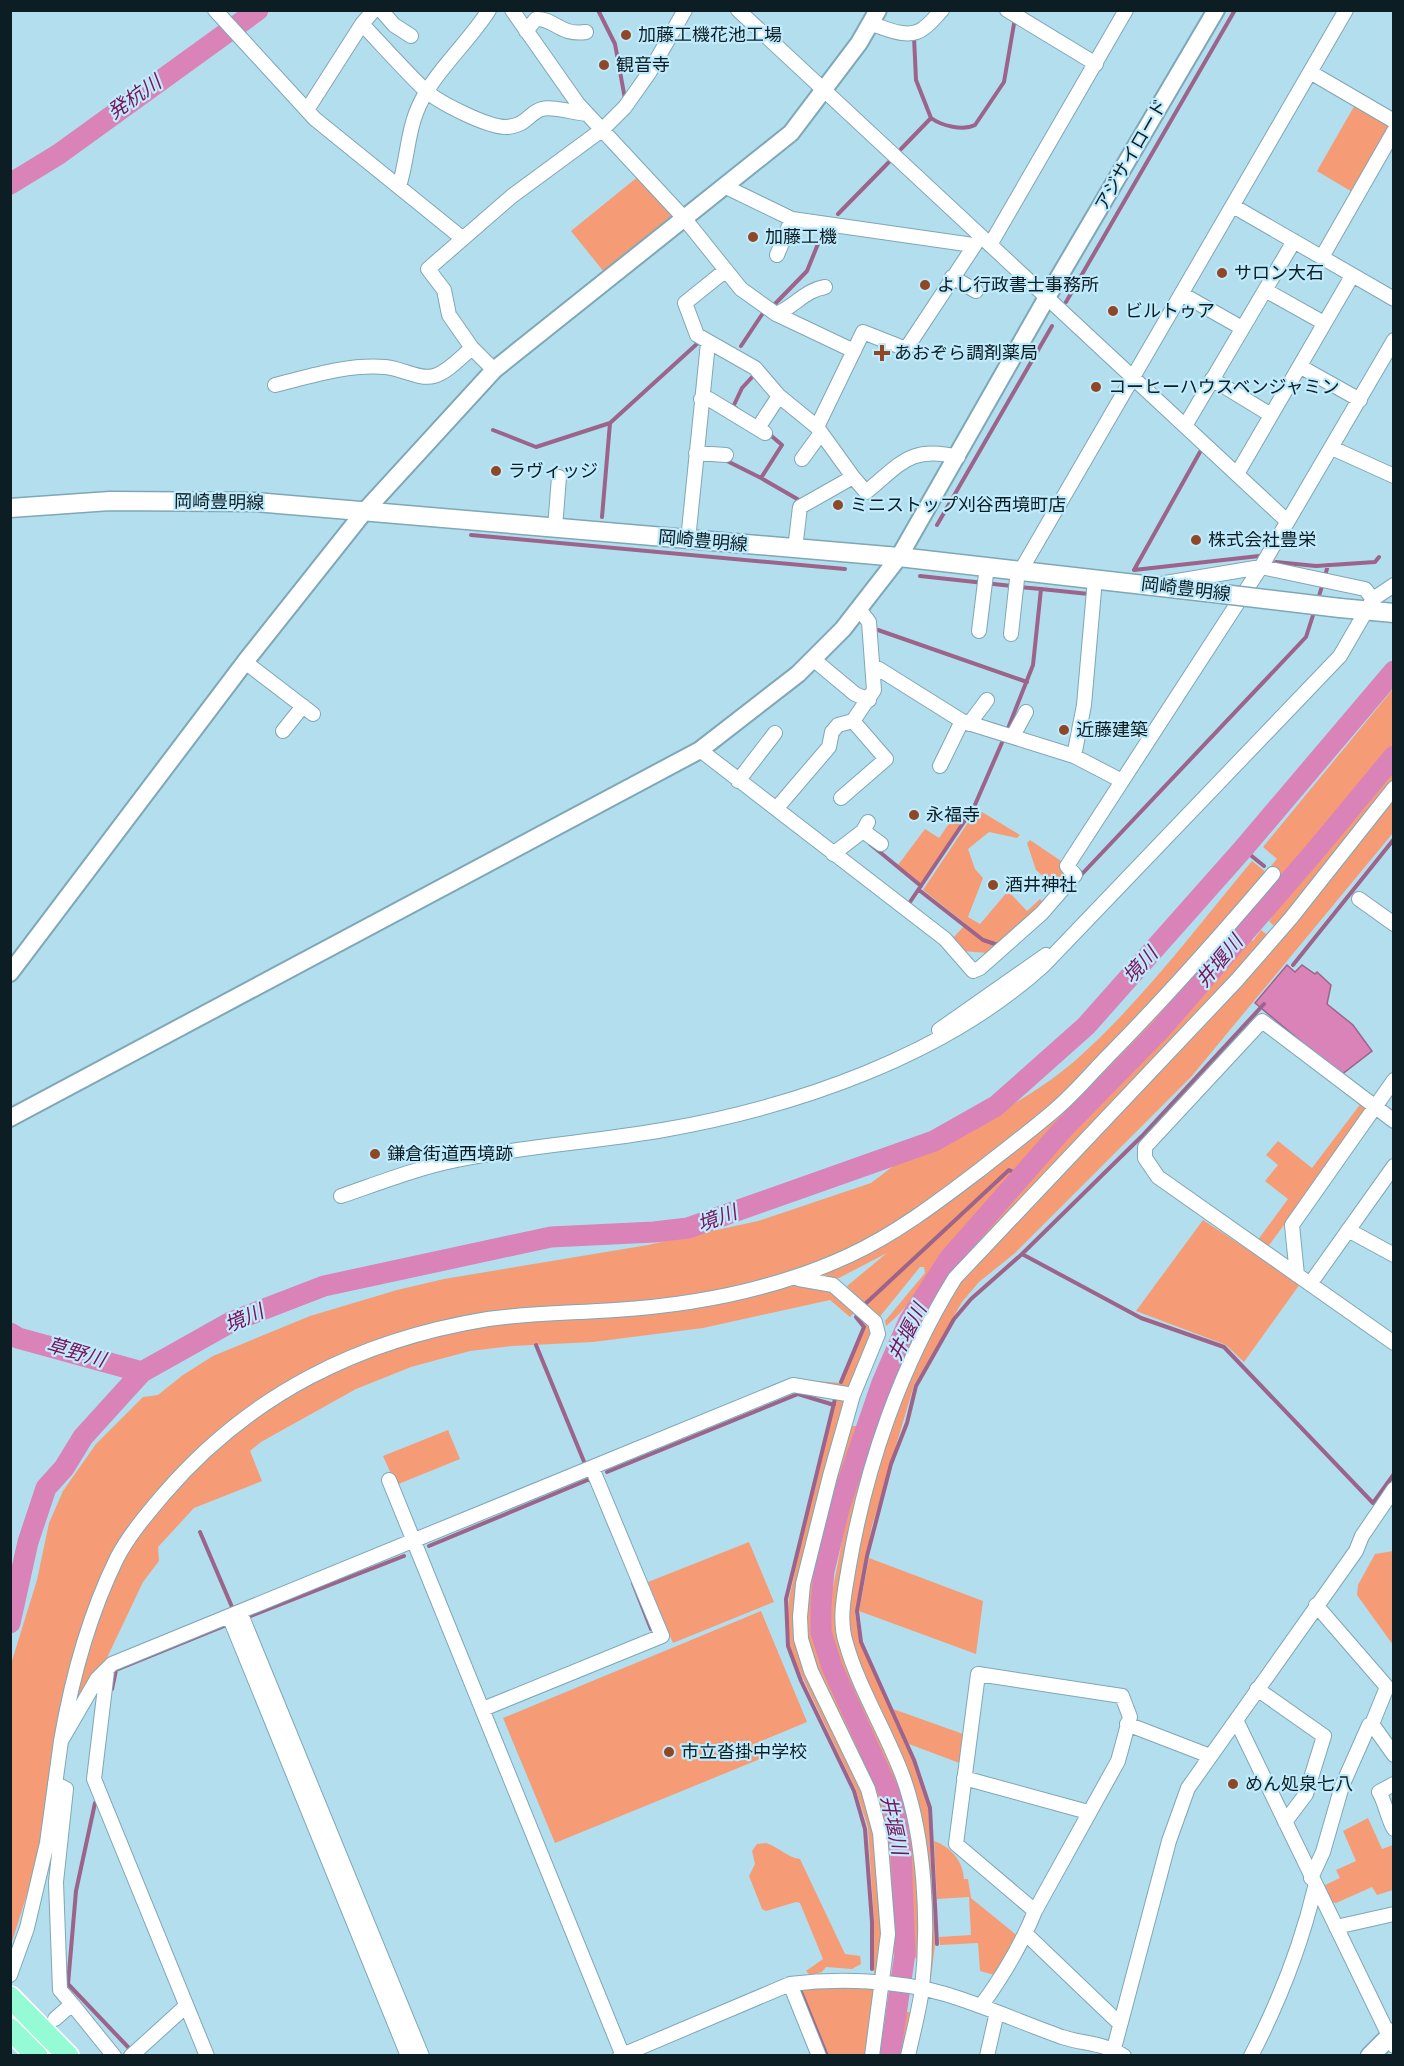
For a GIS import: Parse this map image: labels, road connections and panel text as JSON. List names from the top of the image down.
{
  "streets": {
    "main road": ["岡崎豊明線"],
    "street": ["アジサイロード"]
  },
  "crossings": [
    ["アジサイロード", "岡崎豊明線"]
  ],
  "water": [
    "発杭川",
    "井堰川",
    "境川",
    "草野川"
  ],
  "places": {
    "other": [
      "加藤工機花池工場",
      "観音寺",
      "加藤工機",
      "サロン大石",
      "よし行政書士事務所",
      "ビルトゥア",
      "コーヒーハウスベンジャミン",
      "ラヴィッジ",
      "ミニストップ刈谷西境町店",
      "株式会社豊栄",
      "近藤建築",
      "永福寺",
      "酒井神社",
      "鎌倉街道西境跡",
      "市立沓掛中学校",
      "めん処泉七八"
    ],
    "health": ["あおぞら調剤薬局"]
  }
}
